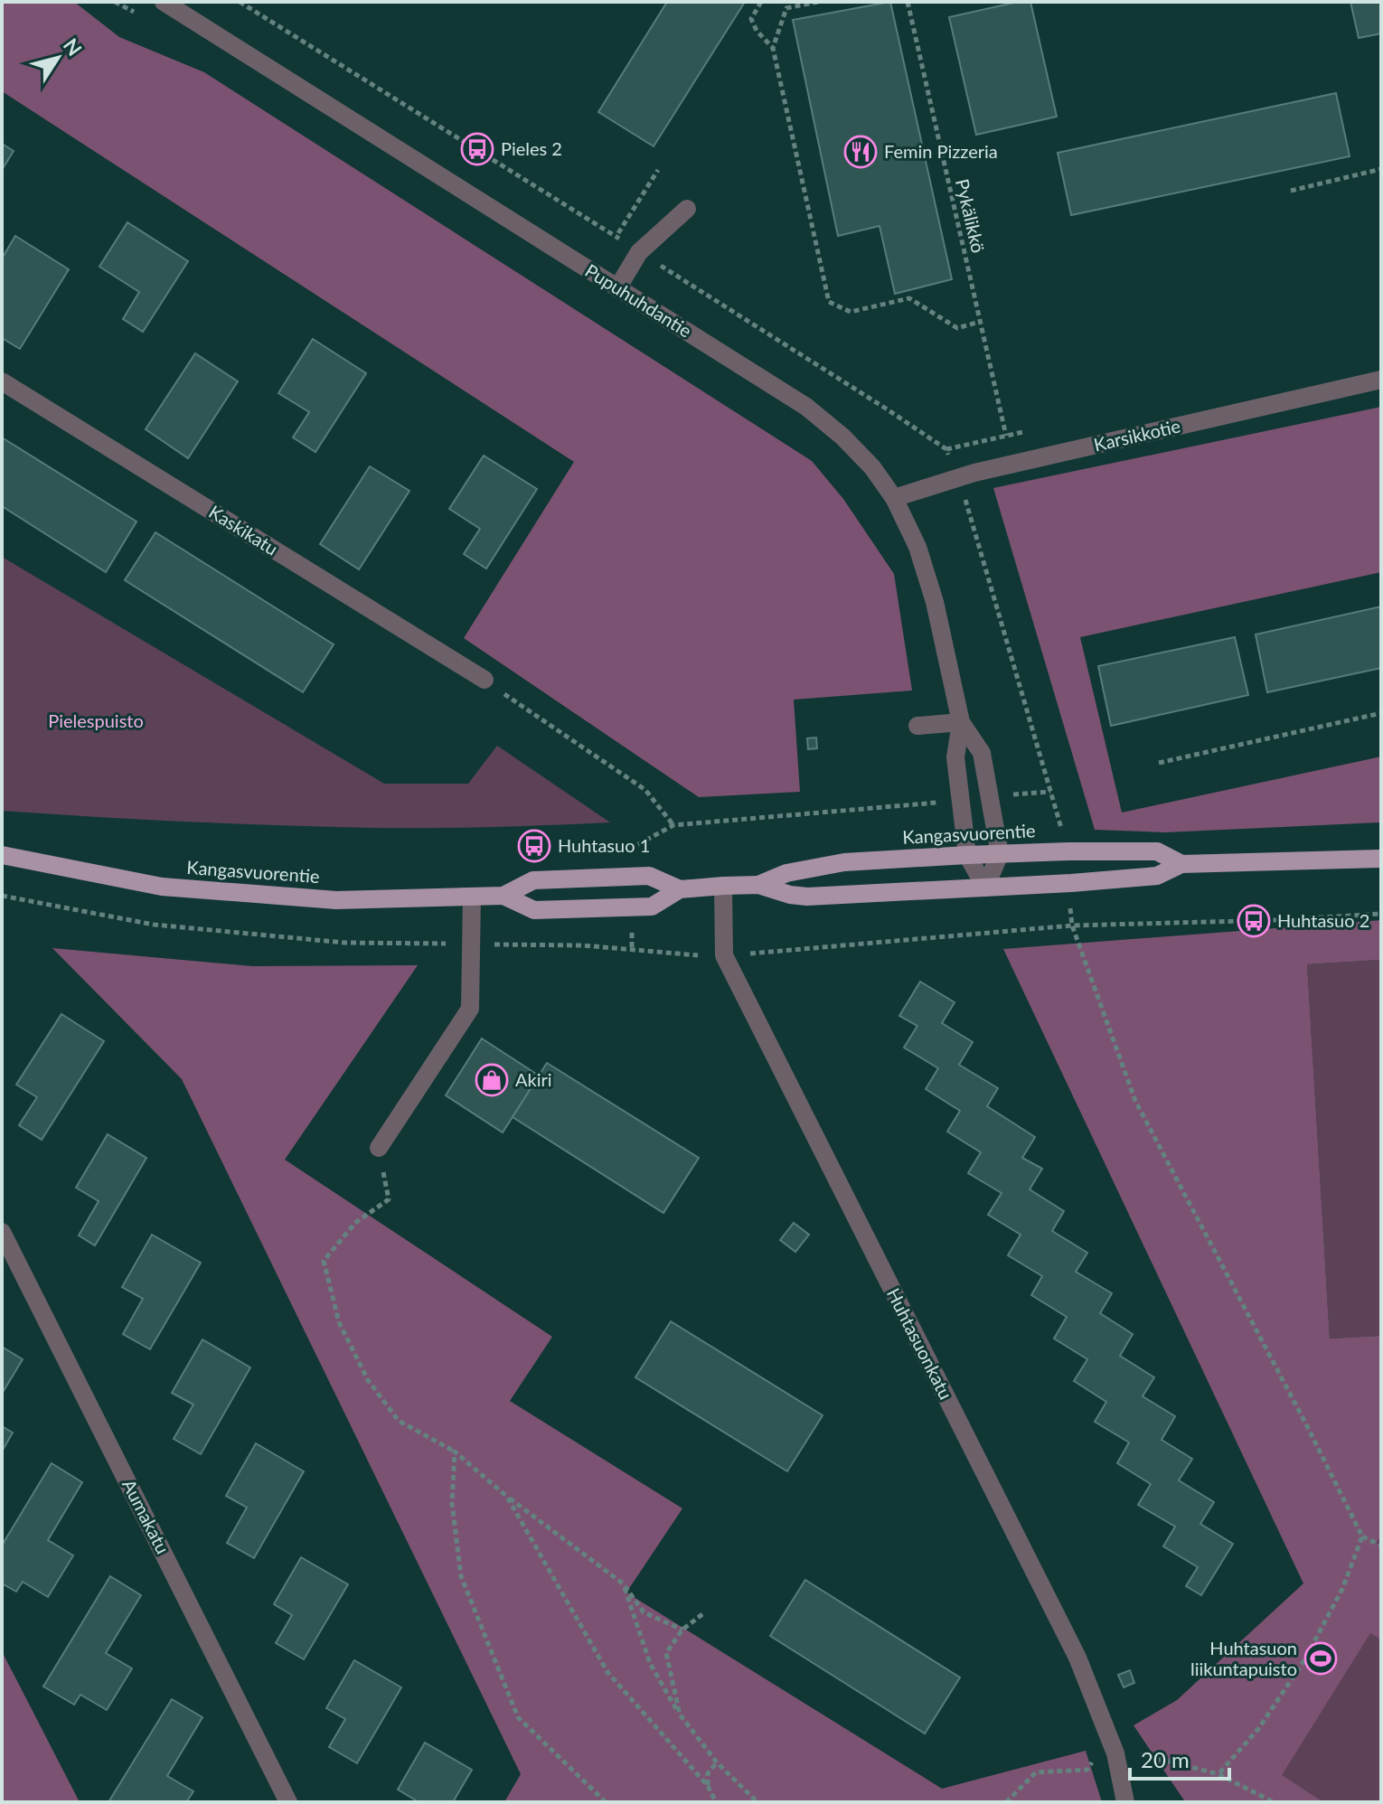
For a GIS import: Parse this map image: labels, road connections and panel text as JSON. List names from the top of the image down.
{
  "streets": {
    "main road": ["Kangasvuorentie"],
    "street": [
      "Pupuhuhdantie",
      "Karsikkotie",
      "Kaskikatu",
      "Huhtasuonkatu",
      "Aumakatu"
    ],
    "path": ["Pykälikkö"]
  },
  "crossings": [
    ["Pupuhuhdantie", "Karsikkotie"],
    ["Pupuhuhdantie", "Kangasvuorentie"],
    ["Kangasvuorentie", "Huhtasuonkatu"]
  ],
  "parks": ["Pielespuisto"],
  "places": {
    "bus stop": ["Pieles 2", "Huhtasuo 1", "Huhtasuo 2"],
    "restaurant": ["Femin Pizzeria"],
    "shop": ["Akiri"],
    "sports": ["Huhtasuon liikuntapuisto"]
  },
  "scale_bar": "20 m",
  "north": "top right"
}
